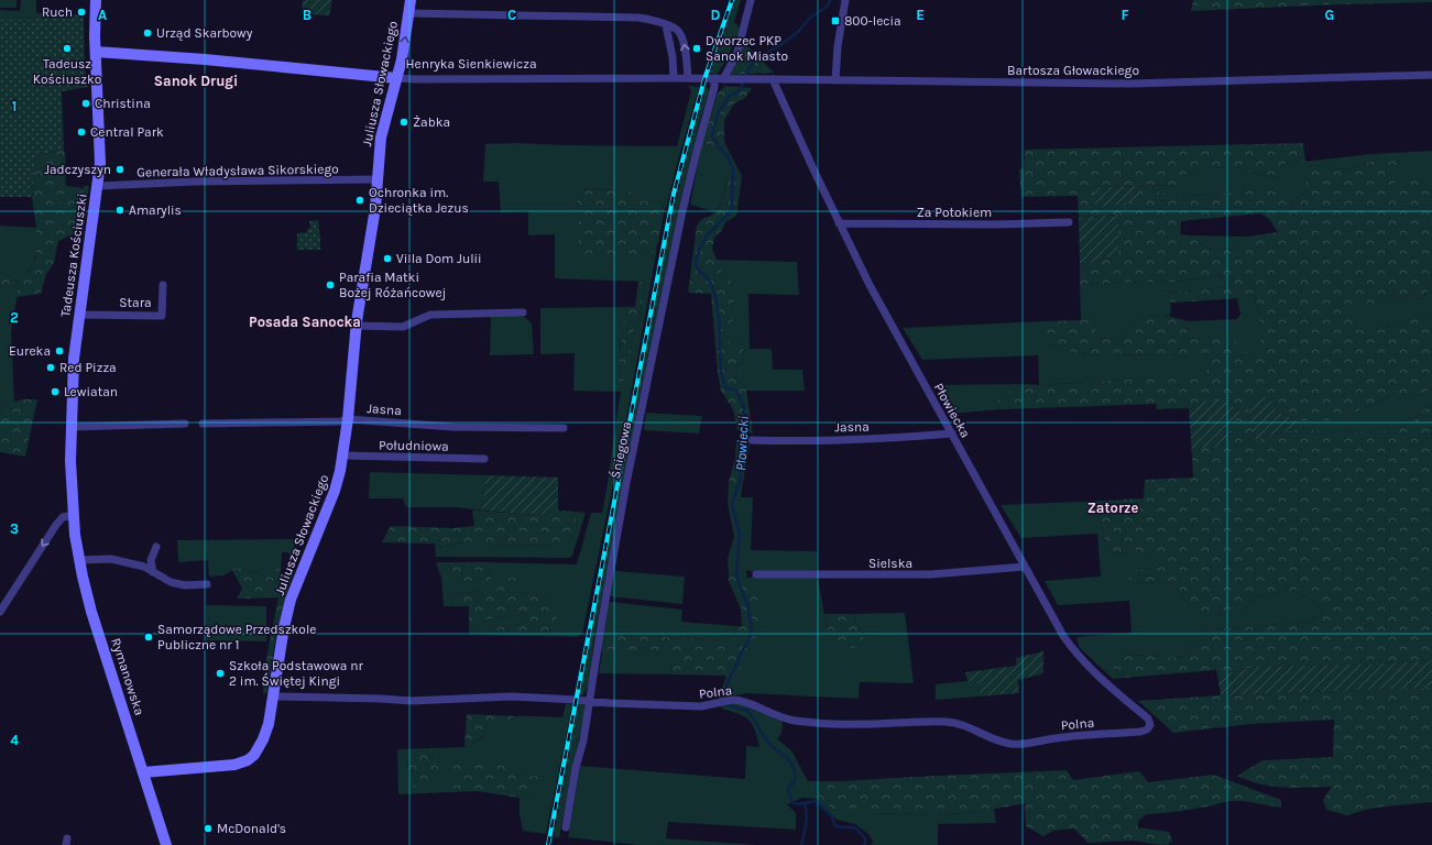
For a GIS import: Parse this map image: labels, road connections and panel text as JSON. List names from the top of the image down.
{
  "streets": {
    "street": [
      "Henryka Sienkiewicza",
      "Bartosza Głowackiego",
      "Juliusza Słowackiego",
      "Generała Władysława Sikorskiego",
      "Za Potokiem",
      "Tadeusza Kościuszki",
      "Stara",
      "Jasna",
      "Płowiecka",
      "Południowa",
      "Śniegowa",
      "Sielska",
      "Rymanowska",
      "Polna"
    ]
  },
  "crossings": [
    ["Henryka Sienkiewicza", "Bartosza Głowackiego"],
    ["Henryka Sienkiewicza", "Juliusza Słowackiego"],
    ["Henryka Sienkiewicza", "Tadeusza Kościuszki"],
    ["Henryka Sienkiewicza", "Śniegowa"],
    ["Bartosza Głowackiego", "Płowiecka"],
    ["Bartosza Głowackiego", "Śniegowa"],
    ["Juliusza Słowackiego", "Generała Władysława Sikorskiego"],
    ["Juliusza Słowackiego", "Jasna"],
    ["Juliusza Słowackiego", "Południowa"],
    ["Juliusza Słowackiego", "Rymanowska"],
    ["Juliusza Słowackiego", "Polna"],
    ["Generała Władysława Sikorskiego", "Tadeusza Kościuszki"],
    ["Za Potokiem", "Płowiecka"],
    ["Tadeusza Kościuszki", "Stara"],
    ["Tadeusza Kościuszki", "Rymanowska"],
    ["Jasna", "Płowiecka"],
    ["Płowiecka", "Sielska"],
    ["Płowiecka", "Polna"],
    ["Śniegowa", "Polna"]
  ],
  "districts": ["Sanok Drugi", "Posada Sanocka", "Zatorze"],
  "water": ["Płowiecki"],
  "places": {
    "other": [
      "Ruch",
      "Urząd Skarbowy",
      "Tadeusz Kościuszko",
      "Dworzec PKP Sanok Miasto",
      "Christina",
      "Żabka",
      "Central Park",
      "Jadczyszyn",
      "Ochronka im. Dzieciątka Jezus",
      "Amarylis",
      "Villa Dom Julii",
      "Parafia Matki Bożej Różańcowej",
      "Eureka",
      "Red Pizza",
      "Lewiatan",
      "Samorządowe Przedszkole Publiczne nr 1",
      "Szkoła Podstawowa nr 2 im. Świętej Kingi",
      "McDonald's"
    ],
    "transit": ["800-lecia"]
  },
  "grid": {
    "columns": [
      "A",
      "B",
      "C",
      "D",
      "E",
      "F",
      "G"
    ],
    "rows": [
      "1",
      "2",
      "3",
      "4"
    ]
  }
}
